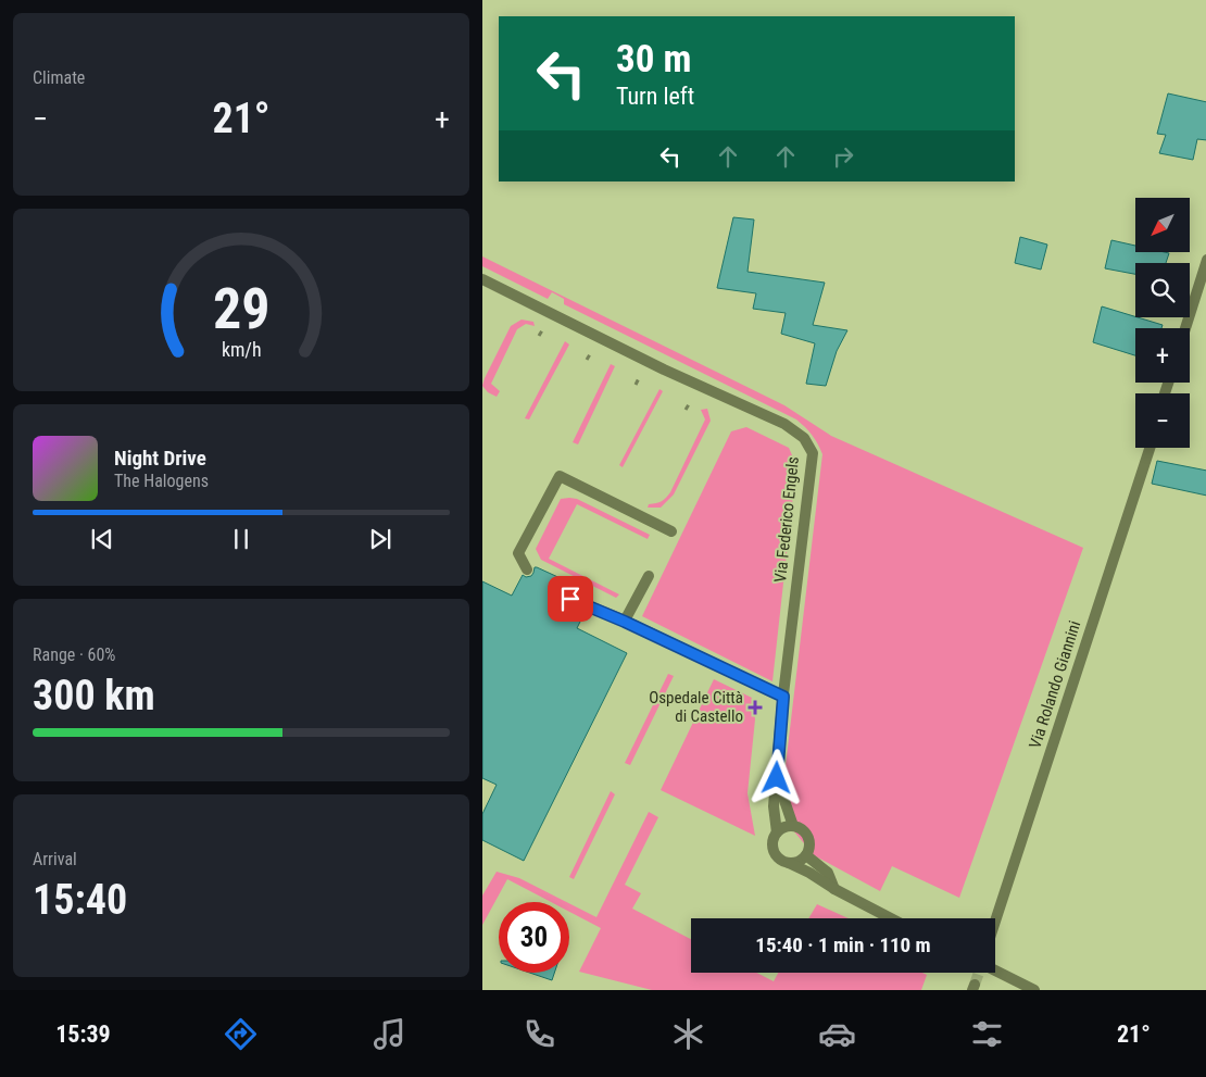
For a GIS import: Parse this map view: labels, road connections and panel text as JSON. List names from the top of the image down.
{
  "streets": {
    "street": ["Via Federico Engels", "Via Rolando Giannini"]
  },
  "places": {
    "health": ["Ospedale Città di Castello"]
  },
  "north": "bottom left",
  "page": {
    "tile": [
      "Climate",
      ["Range · 60%", "300 km"],
      ["Arrival", "15:40"]
    ],
    "turn": ["30 m", "Turn left"],
    "heat": ["−", "21°", "+"],
    "map_buttons": ["+", "−"],
    "song": ["Night Drive", "The Halogens"],
    "limit": "30",
    "trip": "15:40 · 1 min · 110 m",
    "tabs": ["15:39", "21°"],
    "gauge": ["29", "km/h"]
  }
}
